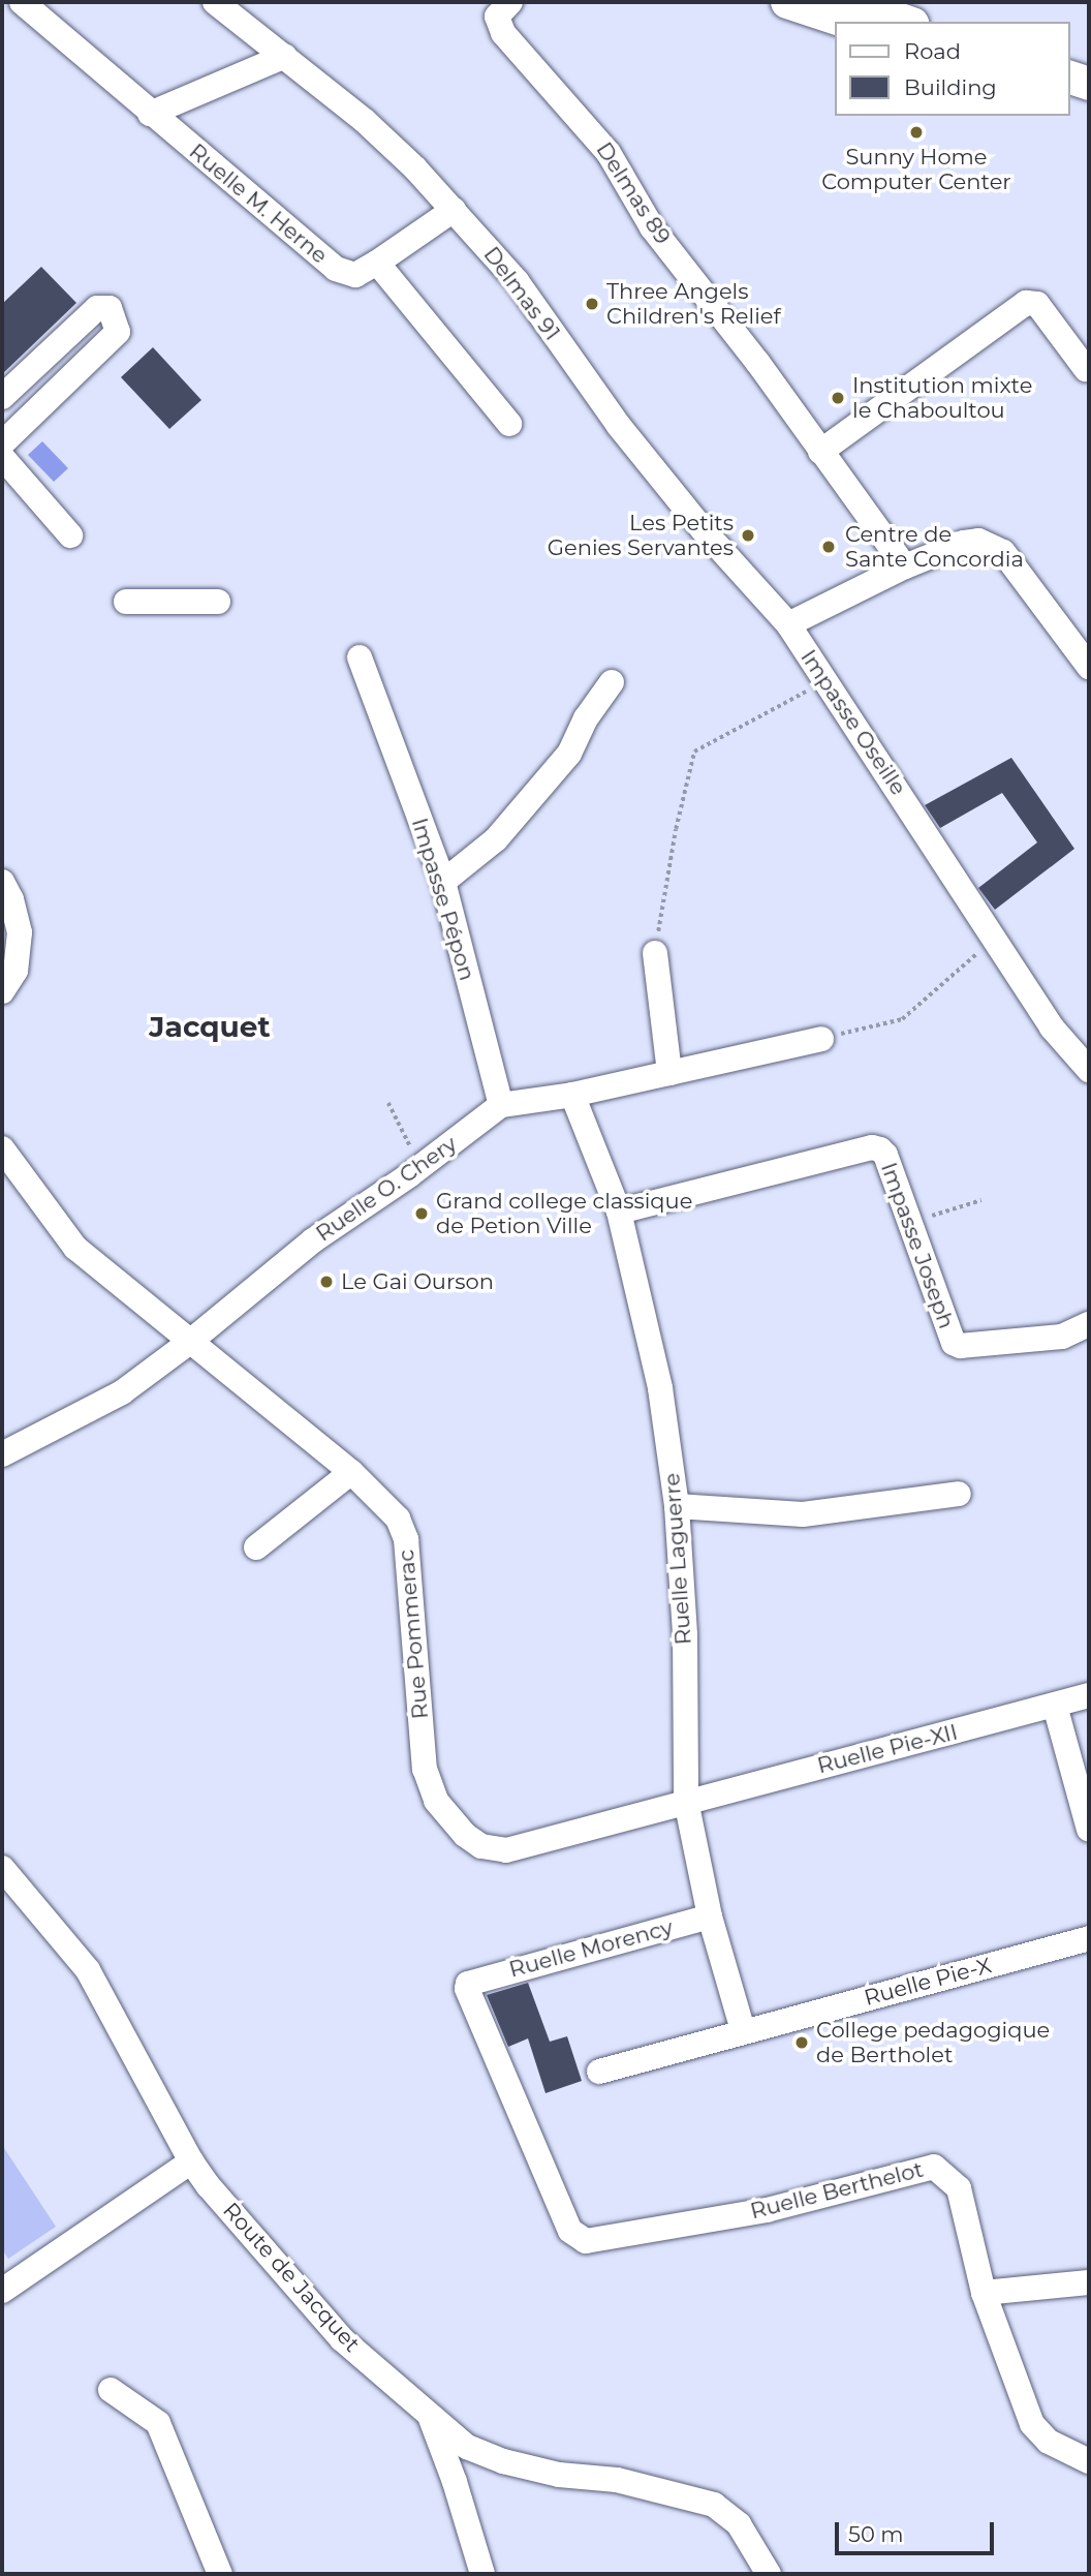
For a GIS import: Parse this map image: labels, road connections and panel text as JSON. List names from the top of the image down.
{
  "streets": {
    "street": [
      "Delmas 89",
      "Ruelle M. Herne",
      "Delmas 91",
      "Impasse Oseille",
      "Impasse Pépon",
      "Ruelle O. Chery",
      "Impasse Joseph",
      "Ruelle Laguerre",
      "Rue Pommerac",
      "Ruelle Pie-XII",
      "Ruelle Morency",
      "Ruelle Pie-X",
      "Ruelle Berthelot",
      "Route de Jacquet"
    ]
  },
  "crossings": [
    ["Ruelle M. Herne", "Delmas 91"],
    ["Delmas 91", "Impasse Oseille"],
    ["Impasse Pépon", "Ruelle O. Chery"],
    ["Ruelle O. Chery", "Ruelle Laguerre"],
    ["Ruelle O. Chery", "Rue Pommerac"],
    ["Impasse Joseph", "Ruelle Laguerre"],
    ["Ruelle Laguerre", "Rue Pommerac"],
    ["Ruelle Laguerre", "Ruelle Pie-XII"],
    ["Ruelle Laguerre", "Ruelle Morency"],
    ["Ruelle Laguerre", "Ruelle Pie-X"],
    ["Rue Pommerac", "Ruelle Pie-XII"],
    ["Ruelle Morency", "Ruelle Berthelot"]
  ],
  "districts": ["Jacquet"],
  "places": [
    "Sunny Home Computer Center",
    "Three Angels Children's Relief",
    "Institution mixte le Chaboultou",
    "Les Petits Genies Servantes",
    "Centre de Sante Concordia",
    "Grand college classique de Petion Ville",
    "Le Gai Ourson",
    "College pedagogique de Bertholet"
  ],
  "legend": ["Road", "Building"],
  "scale_bar": "50 m"
}
